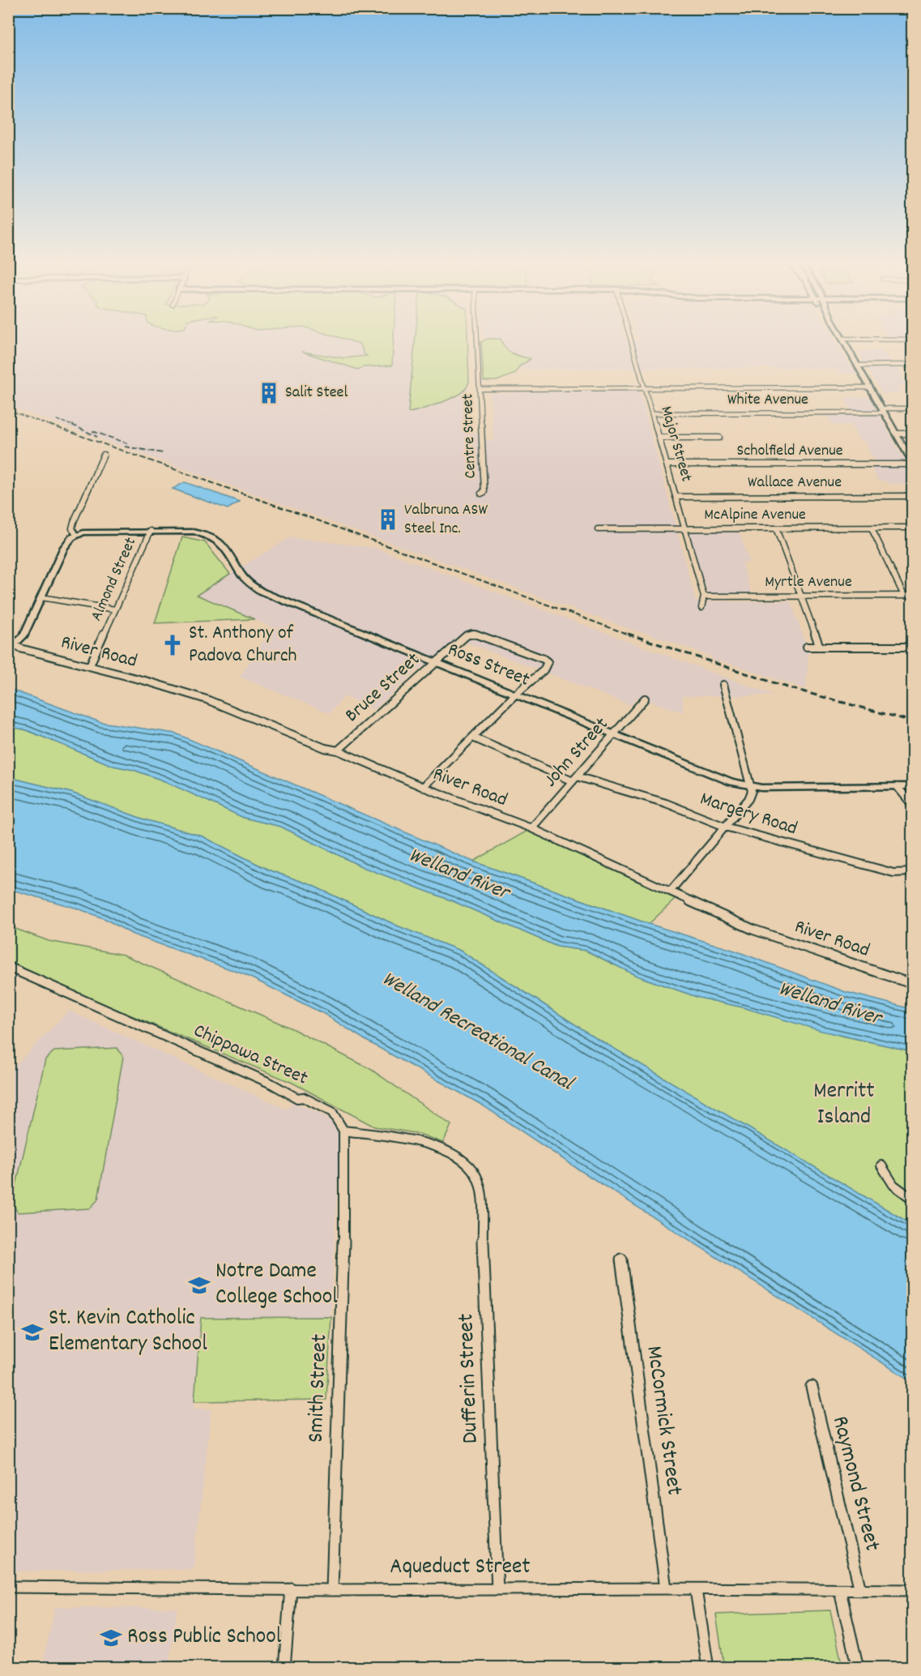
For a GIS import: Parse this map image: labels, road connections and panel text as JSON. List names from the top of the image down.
{
  "streets": {
    "street": [
      "White Avenue",
      "Centre Street",
      "Major Street",
      "Scholfield Avenue",
      "Wallace Avenue",
      "McAlpine Avenue",
      "Almond Street",
      "Myrtle Avenue",
      "River Road",
      "Ross Street",
      "Bruce Street",
      "John Street",
      "Margery Road",
      "Chippawa Street",
      "Dufferin Street",
      "Smith Street",
      "McCormick Street",
      "Raymond Street",
      "Aqueduct Street"
    ]
  },
  "crossings": [
    ["White Avenue", "Major Street"],
    ["Major Street", "Scholfield Avenue"],
    ["Major Street", "Wallace Avenue"],
    ["Major Street", "McAlpine Avenue"],
    ["Major Street", "Myrtle Avenue"],
    ["Almond Street", "River Road"],
    ["Almond Street", "Ross Street"],
    ["River Road", "Bruce Street"],
    ["River Road", "John Street"],
    ["Ross Street", "Bruce Street"],
    ["Ross Street", "John Street"],
    ["John Street", "Margery Road"],
    ["Chippawa Street", "Smith Street"],
    ["Dufferin Street", "Aqueduct Street"],
    ["Smith Street", "Aqueduct Street"],
    ["McCormick Street", "Aqueduct Street"],
    ["Raymond Street", "Aqueduct Street"]
  ],
  "water": ["Welland River", "Welland Recreational Canal"],
  "parks": ["Merritt Island"],
  "places": {
    "building": ["Salit Steel", "Valbruna ASW Steel Inc."],
    "church": ["St. Anthony of Padova Church"],
    "school or university": ["Notre Dame College School", "St. Kevin Catholic Elementary School", "Ross Public School"]
  }
}
